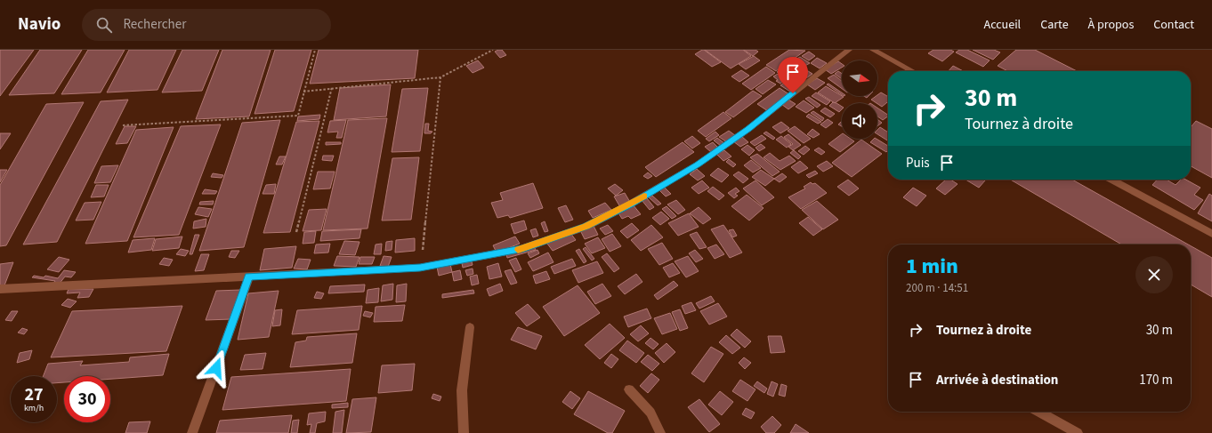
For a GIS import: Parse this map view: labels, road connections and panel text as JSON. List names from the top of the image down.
{
  "north": "right",
  "page": {
    "header": "Navio",
    "search": "Rechercher",
    "nav": [
      "Accueil",
      "Carte",
      "À propos",
      "Contact"
    ],
    "turn": ["30 m", "Tournez à droite"],
    "then": "Puis",
    "heading": ["1 min", "200 m · 14:51"],
    "list": [
      {
        "name": "Tournez à droite",
        "value": "30 m"
      },
      {
        "name": "Arrivée à destination",
        "value": "170 m"
      }
    ],
    "speed": "27 km/h",
    "limit": "30"
  }
}
